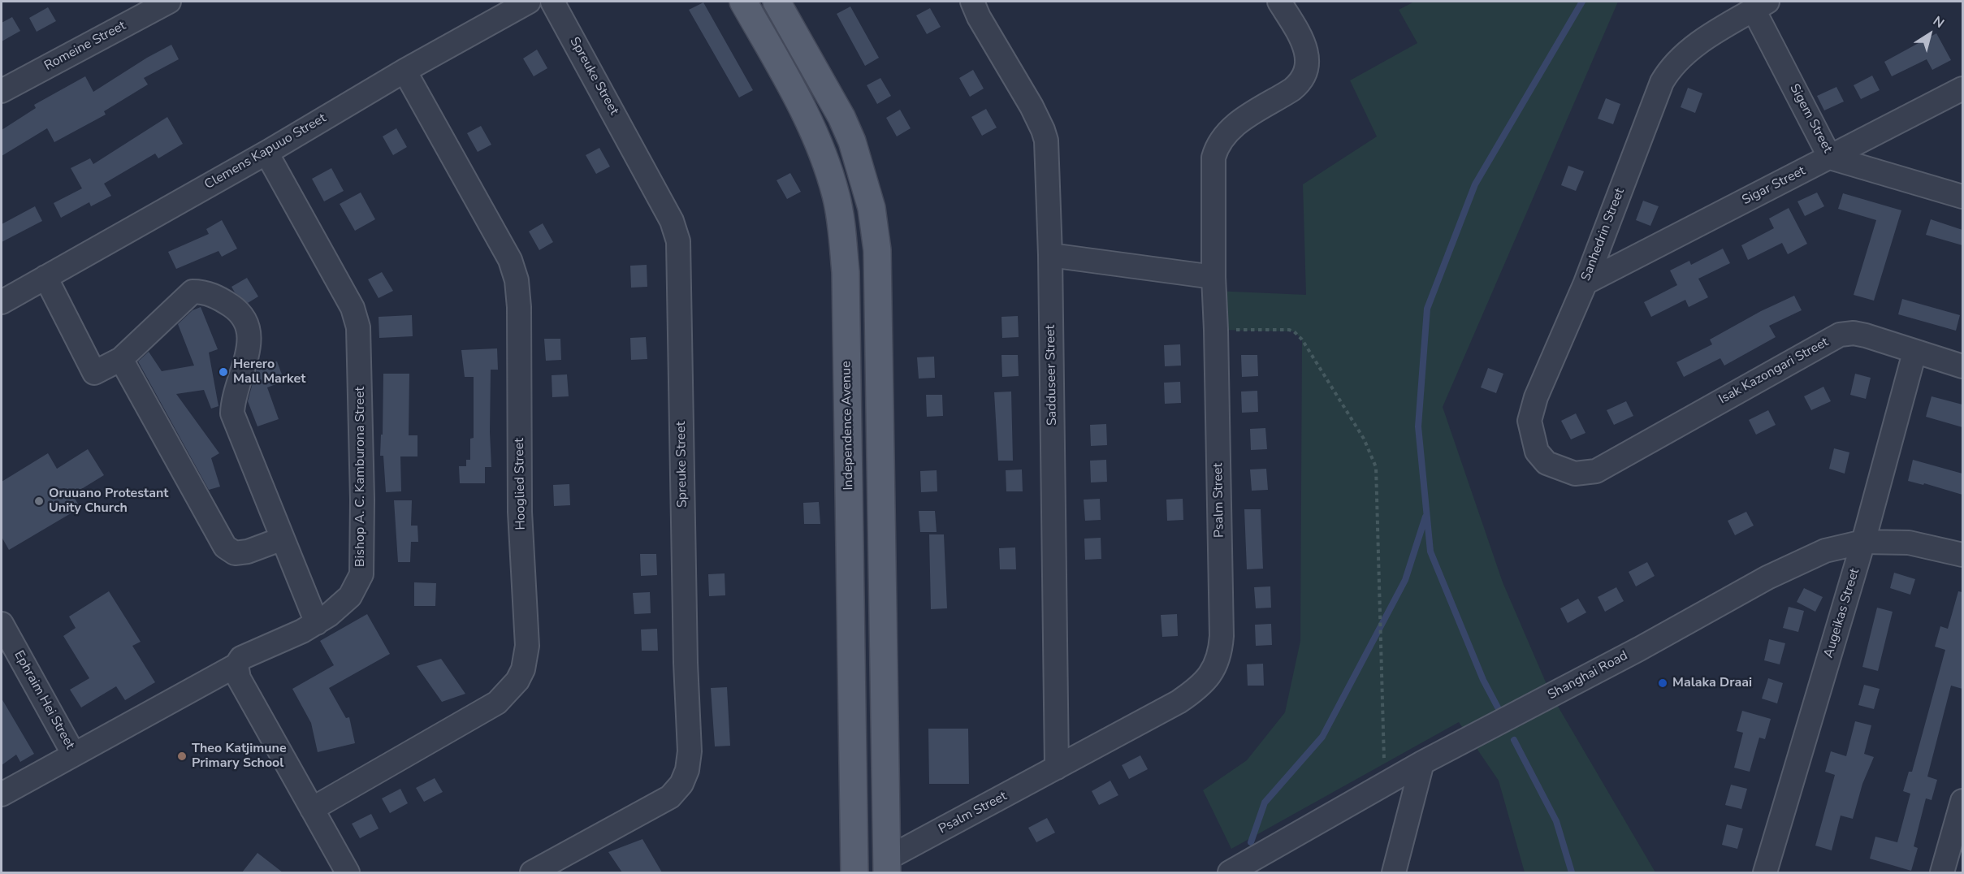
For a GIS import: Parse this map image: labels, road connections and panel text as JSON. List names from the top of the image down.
{
  "streets": {
    "main road": ["Independence Avenue"],
    "street": [
      "Romeine Street",
      "Spreuke Street",
      "Sigem Street",
      "Clemens Kapuuo Street",
      "Sigar Street",
      "Sanhedrin Street",
      "Isak Kazongari Street",
      "Sadduseer Street",
      "Bishop A. C. Kamburona Street",
      "Hooglied Street",
      "Psalm Street",
      "Augeikas Street",
      "Shanghai Road",
      "Ephraim Hei Street"
    ]
  },
  "crossings": [
    ["Sigem Street", "Sigar Street"],
    ["Sigem Street", "Sanhedrin Street"],
    ["Clemens Kapuuo Street", "Bishop A. C. Kamburona Street"],
    ["Clemens Kapuuo Street", "Hooglied Street"],
    ["Sigar Street", "Sanhedrin Street"],
    ["Sanhedrin Street", "Isak Kazongari Street"],
    ["Isak Kazongari Street", "Augeikas Street"],
    ["Sadduseer Street", "Psalm Street"],
    ["Bishop A. C. Kamburona Street", "Ephraim Hei Street"],
    ["Augeikas Street", "Shanghai Road"]
  ],
  "places": [
    "Herero Mall Market",
    "Oruuano Protestant Unity Church",
    "Malaka Draai",
    "Theo Katjimune Primary School"
  ],
  "north": "top right"
}
